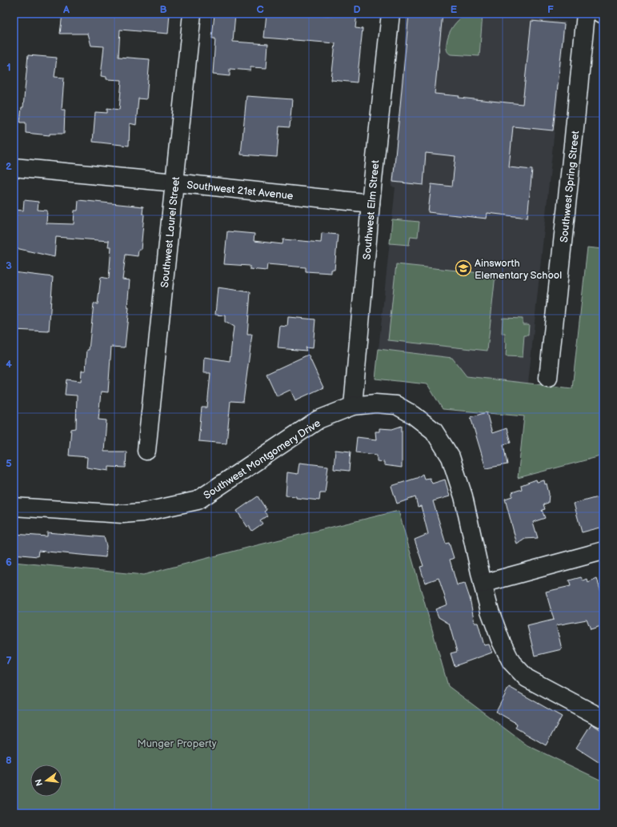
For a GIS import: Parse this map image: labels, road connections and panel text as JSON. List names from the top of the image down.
{
  "streets": {
    "street": [
      "Southwest Spring Street",
      "Southwest 21st Avenue",
      "Southwest Elm Street",
      "Southwest Laurel Street",
      "Southwest Montgomery Drive"
    ]
  },
  "crossings": [
    ["Southwest 21st Avenue", "Southwest Elm Street"],
    ["Southwest 21st Avenue", "Southwest Laurel Street"],
    ["Southwest Elm Street", "Southwest Montgomery Drive"]
  ],
  "parks": ["Munger Property"],
  "places": {
    "school or university": ["Ainsworth Elementary School"]
  },
  "north": "left",
  "grid": {
    "columns": [
      "A",
      "B",
      "C",
      "D",
      "E",
      "F"
    ],
    "rows": [
      "1",
      "2",
      "3",
      "4",
      "5",
      "6",
      "7",
      "8"
    ]
  }
}
